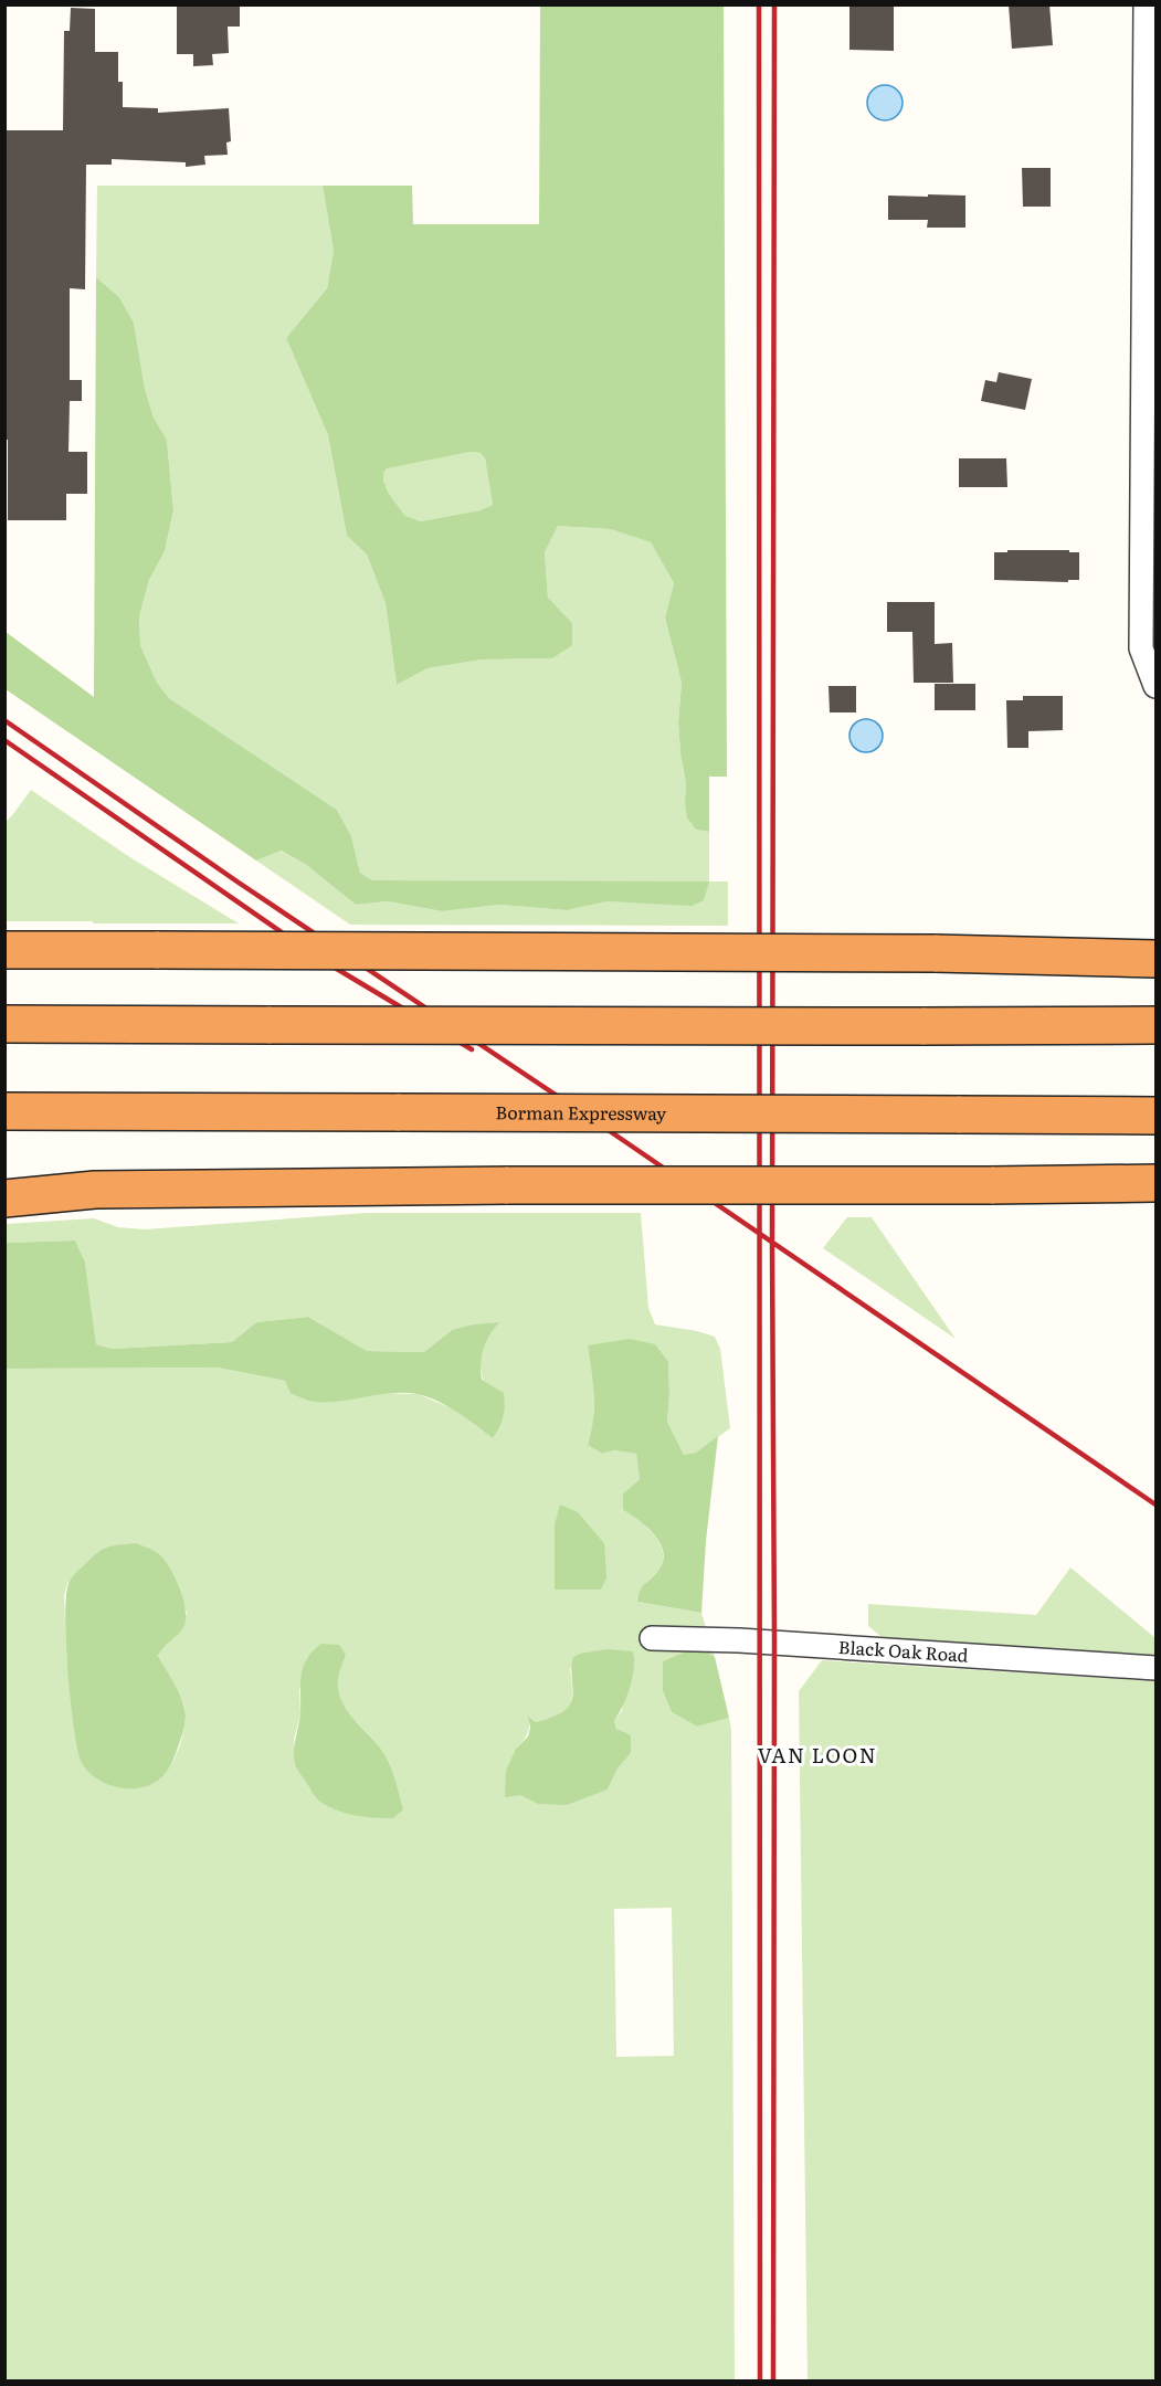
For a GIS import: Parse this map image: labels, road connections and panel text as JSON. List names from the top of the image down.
{
  "streets": {
    "highway": ["Borman Expressway"],
    "street": ["Black Oak Road"]
  },
  "districts": ["VAN LOON"]
}
